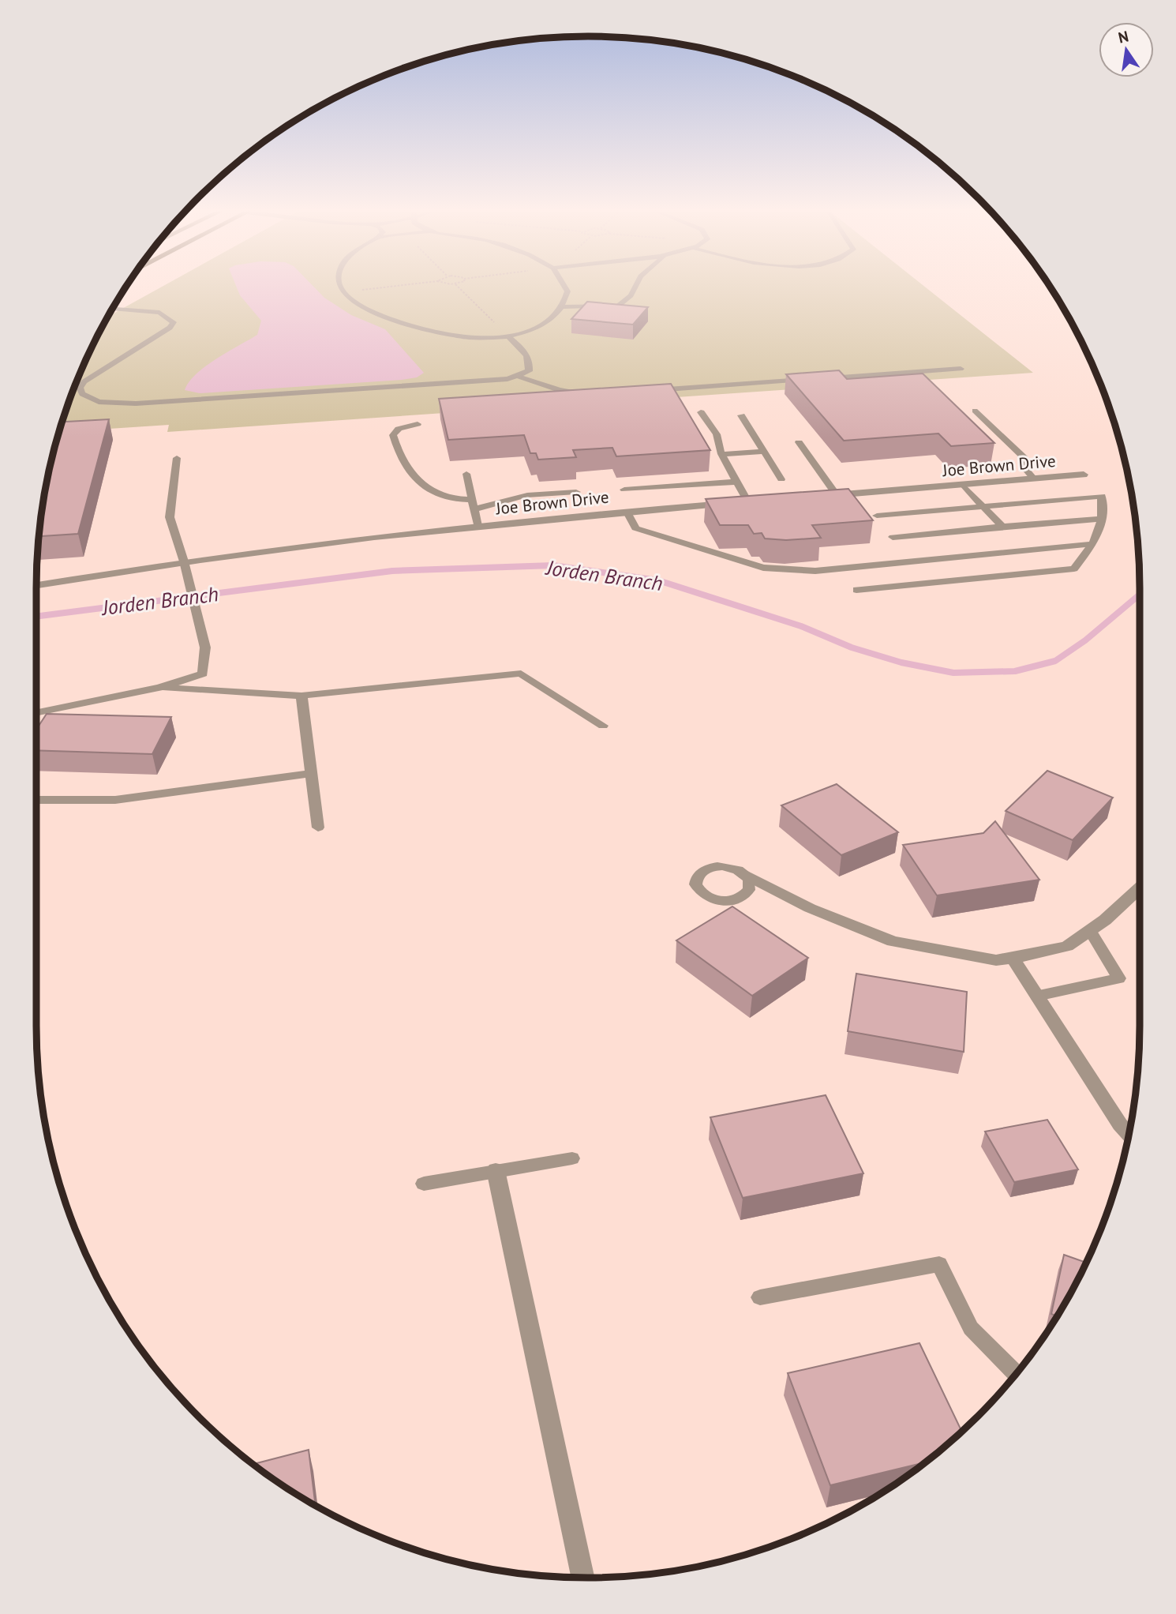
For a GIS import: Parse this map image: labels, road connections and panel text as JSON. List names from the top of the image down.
{
  "streets": {
    "street": ["Joe Brown Drive"]
  },
  "water": ["Jorden Branch"],
  "north": "top"
}
